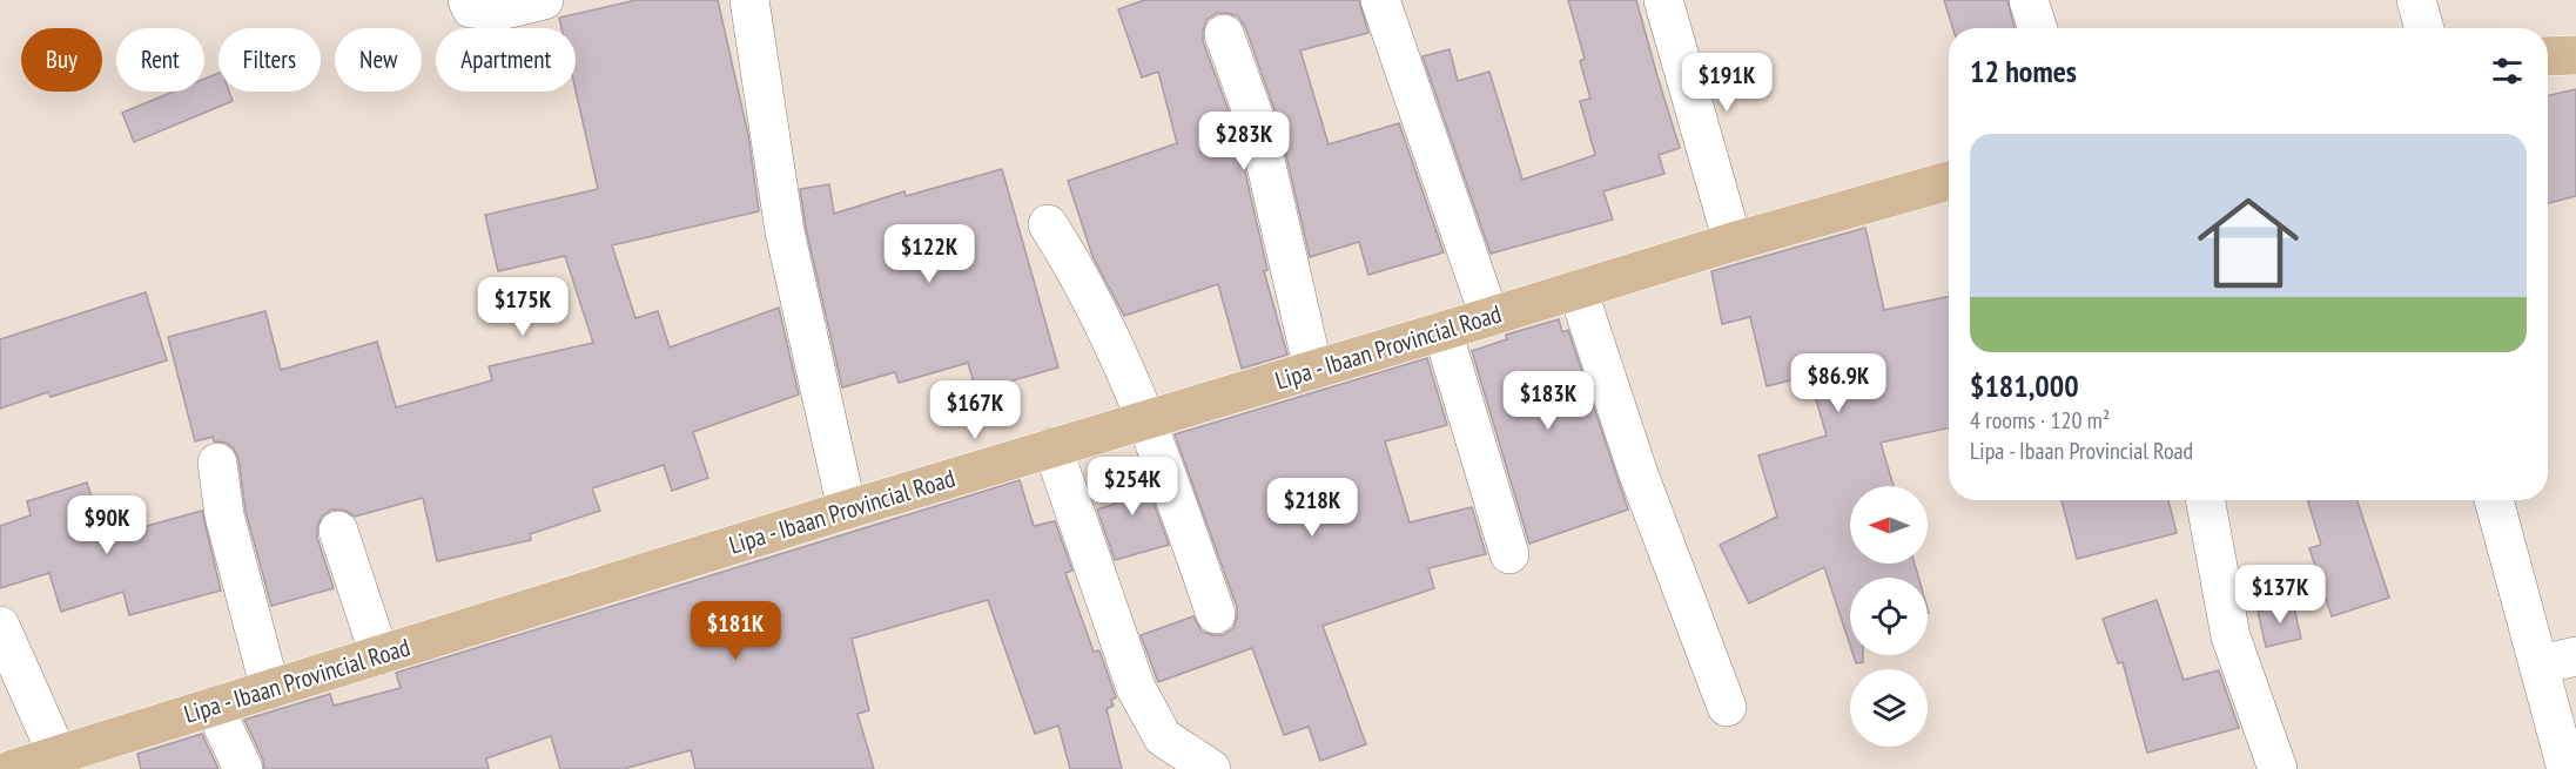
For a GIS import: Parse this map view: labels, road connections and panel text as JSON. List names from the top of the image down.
{
  "streets": {
    "main road": ["Lipa - Ibaan Provincial Road"]
  },
  "north": "left",
  "page": {
    "chip": [
      "Buy",
      "Rent",
      "Filters",
      "New",
      "Apartment"
    ],
    "heading": "12 homes",
    "price": [
      "$191K",
      "$283K",
      "$122K",
      "$175K",
      "$86.9K",
      "$183K",
      "$167K",
      "$254K",
      "$218K",
      "$90K",
      "$137K",
      "$181K"
    ],
    "list": [
      {
        "name": "$181,000",
        "note": "4 rooms · 120 m² · Lipa - Ibaan Provincial Road"
      }
    ]
  }
}
